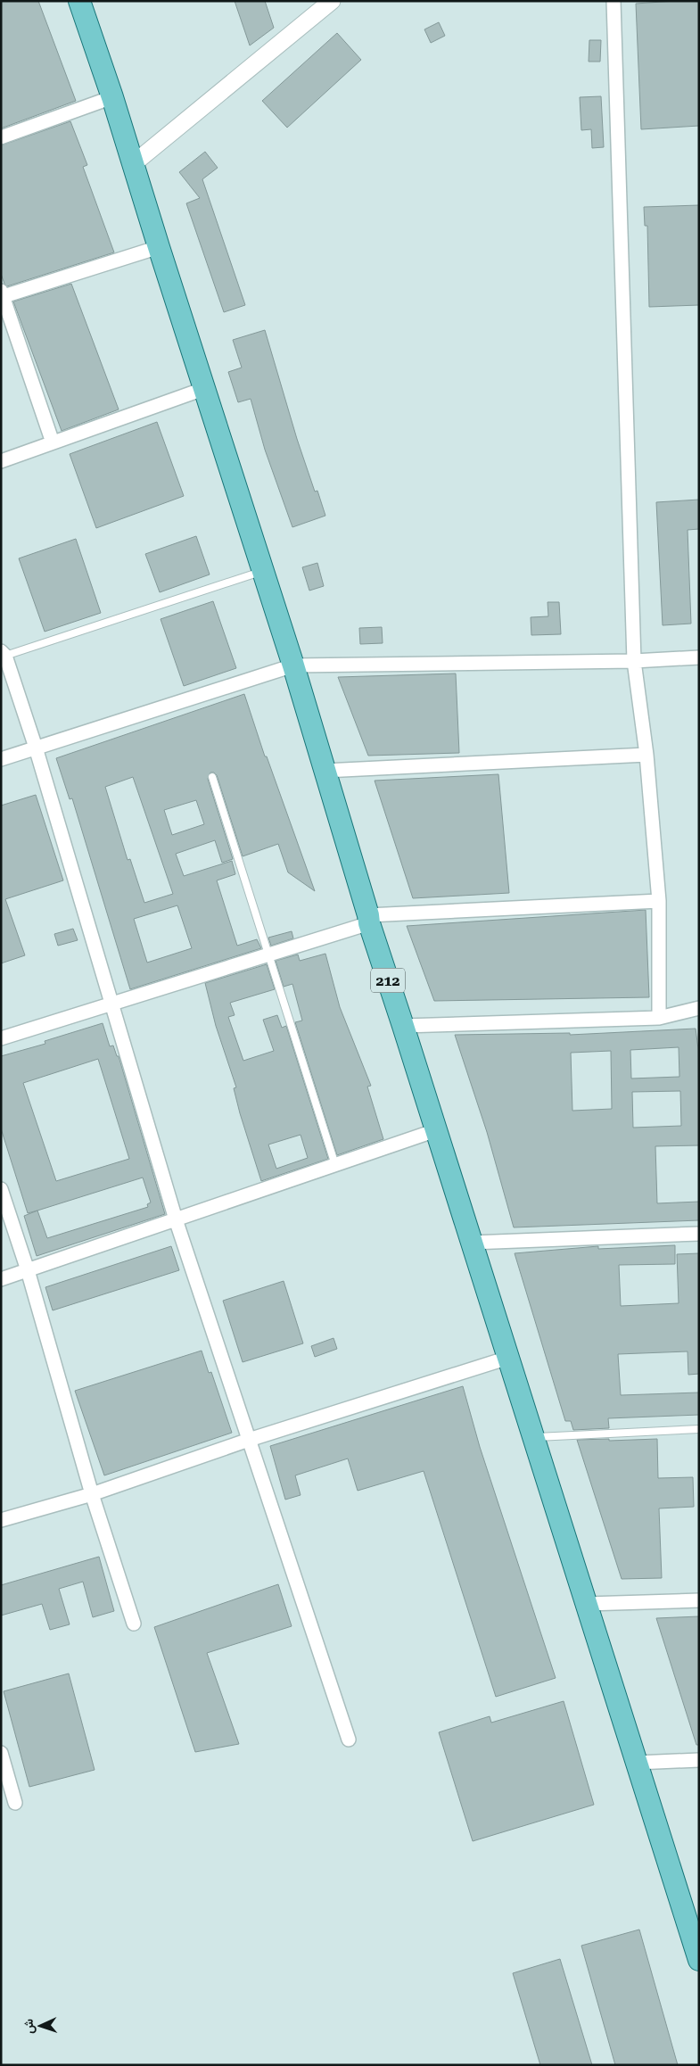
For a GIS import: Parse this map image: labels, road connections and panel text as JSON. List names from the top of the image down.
{
  "streets": {
    "main road": ["212"]
  },
  "north": "left"
}
